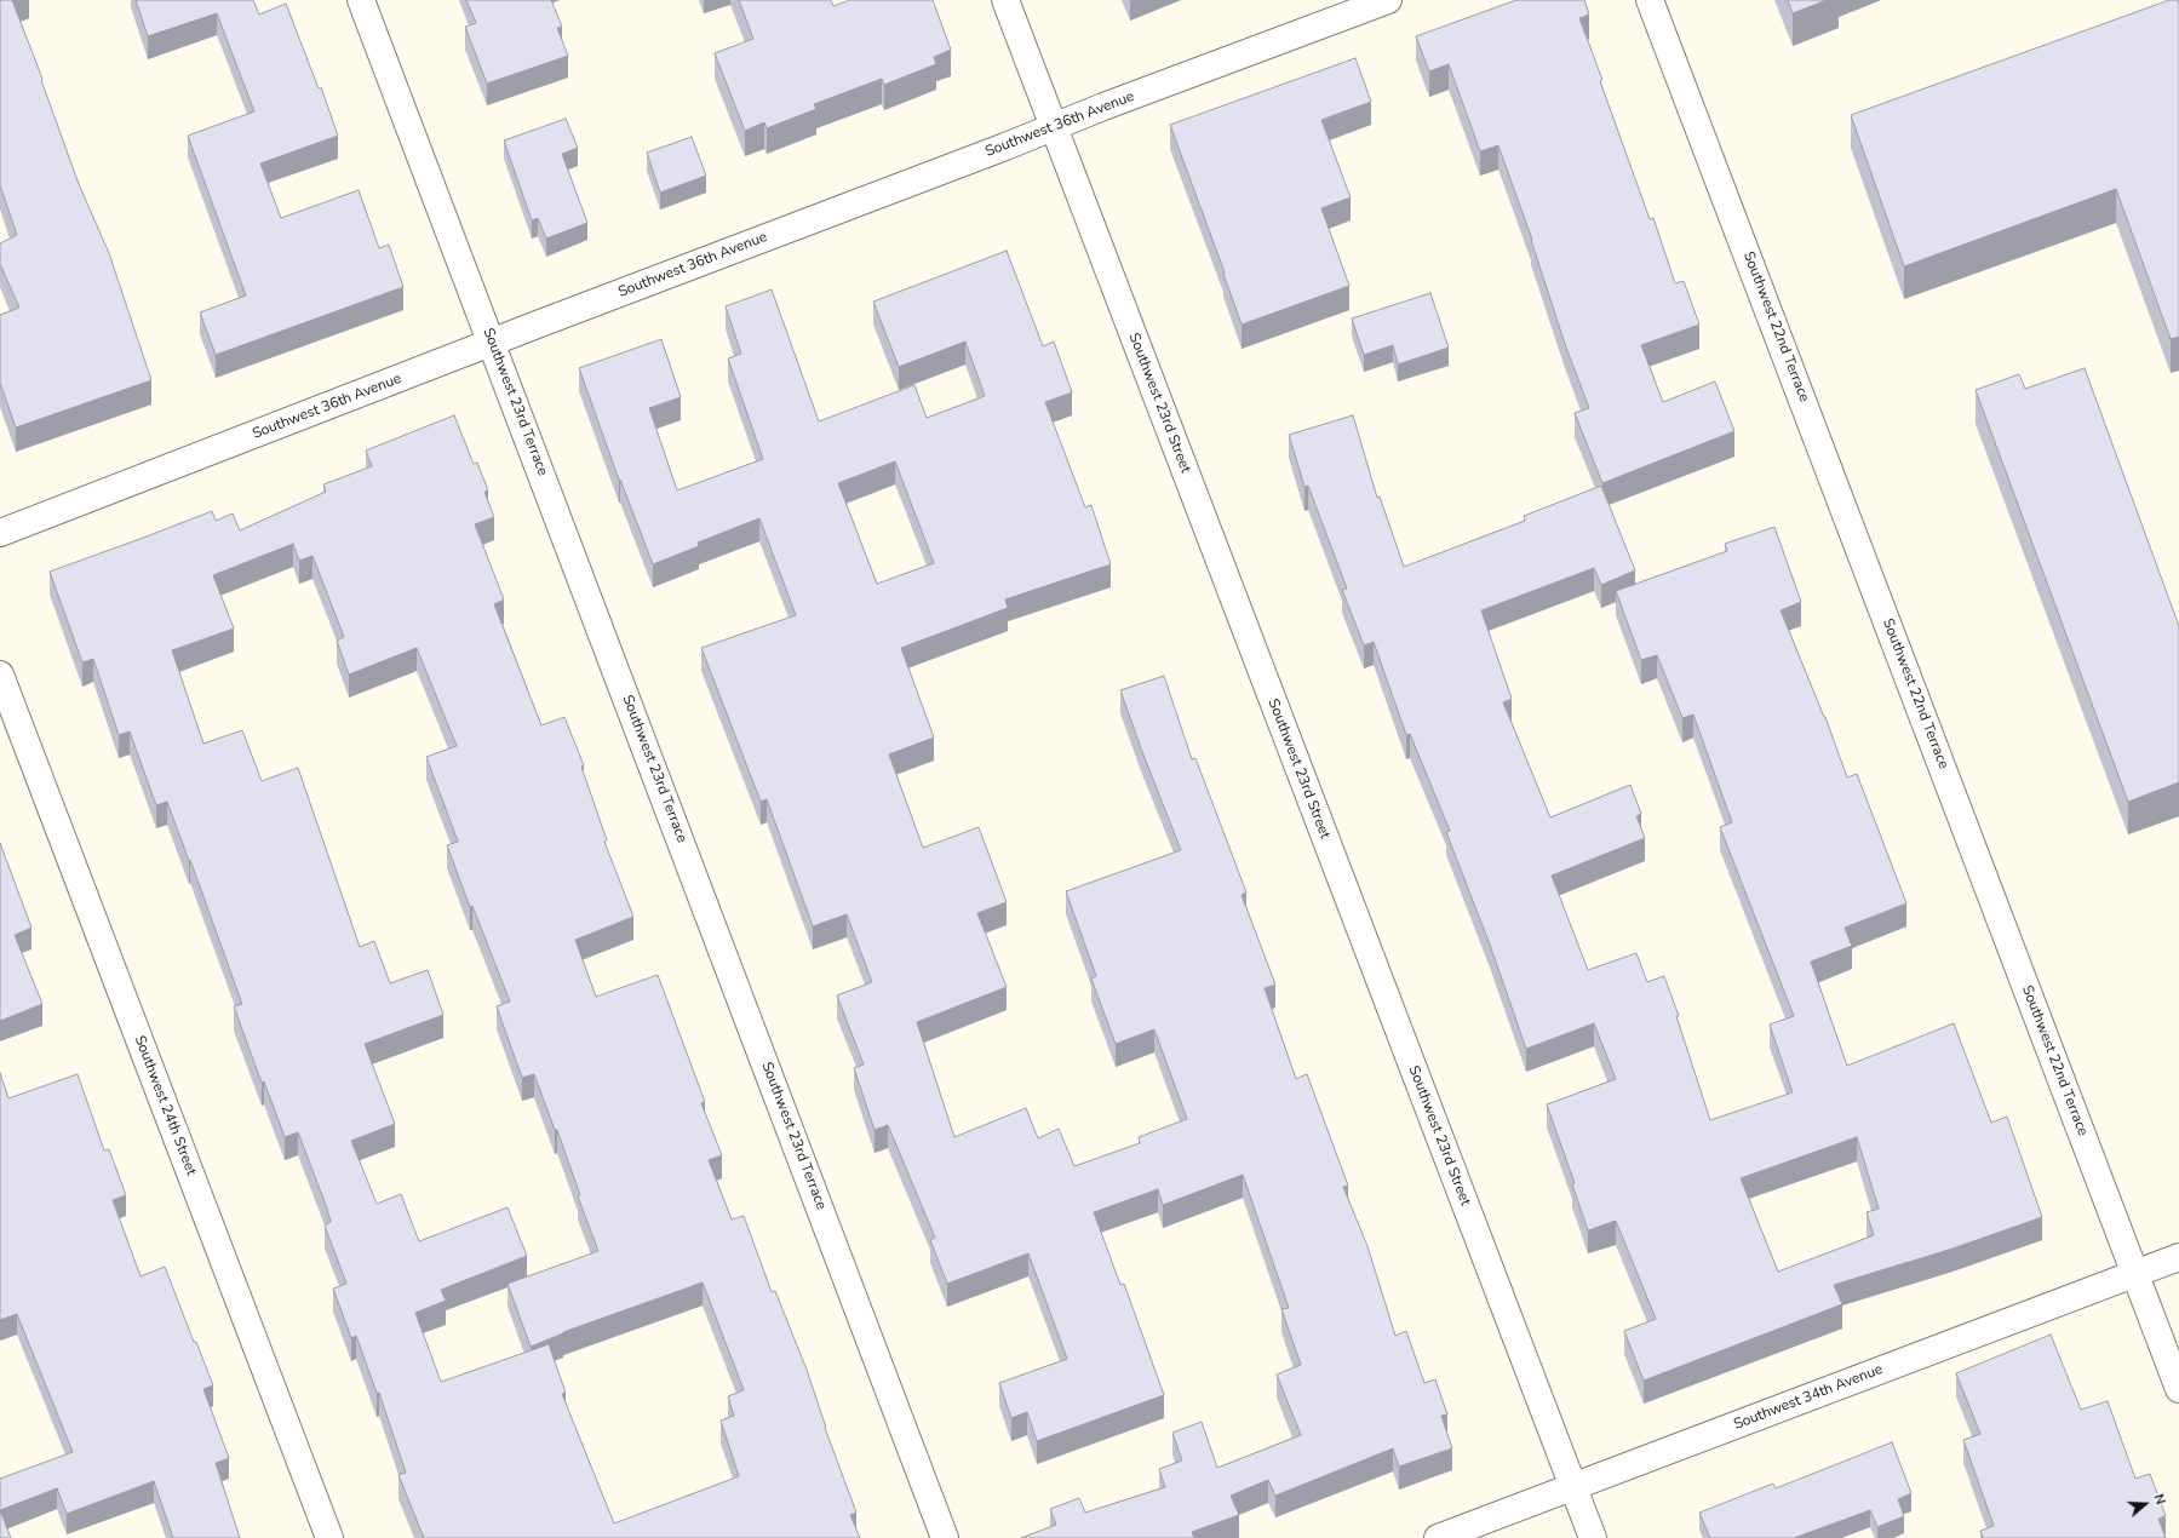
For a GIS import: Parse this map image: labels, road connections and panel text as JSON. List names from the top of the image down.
{
  "streets": {
    "street": [
      "Southwest 36th Avenue",
      "Southwest 22nd Terrace",
      "Southwest 23rd Terrace",
      "Southwest 23rd Street",
      "Southwest 24th Street",
      "Southwest 34th Avenue"
    ]
  },
  "crossings": [
    ["Southwest 36th Avenue", "Southwest 23rd Terrace"],
    ["Southwest 36th Avenue", "Southwest 23rd Street"],
    ["Southwest 22nd Terrace", "Southwest 34th Avenue"],
    ["Southwest 23rd Street", "Southwest 34th Avenue"]
  ],
  "north": "right"
}
